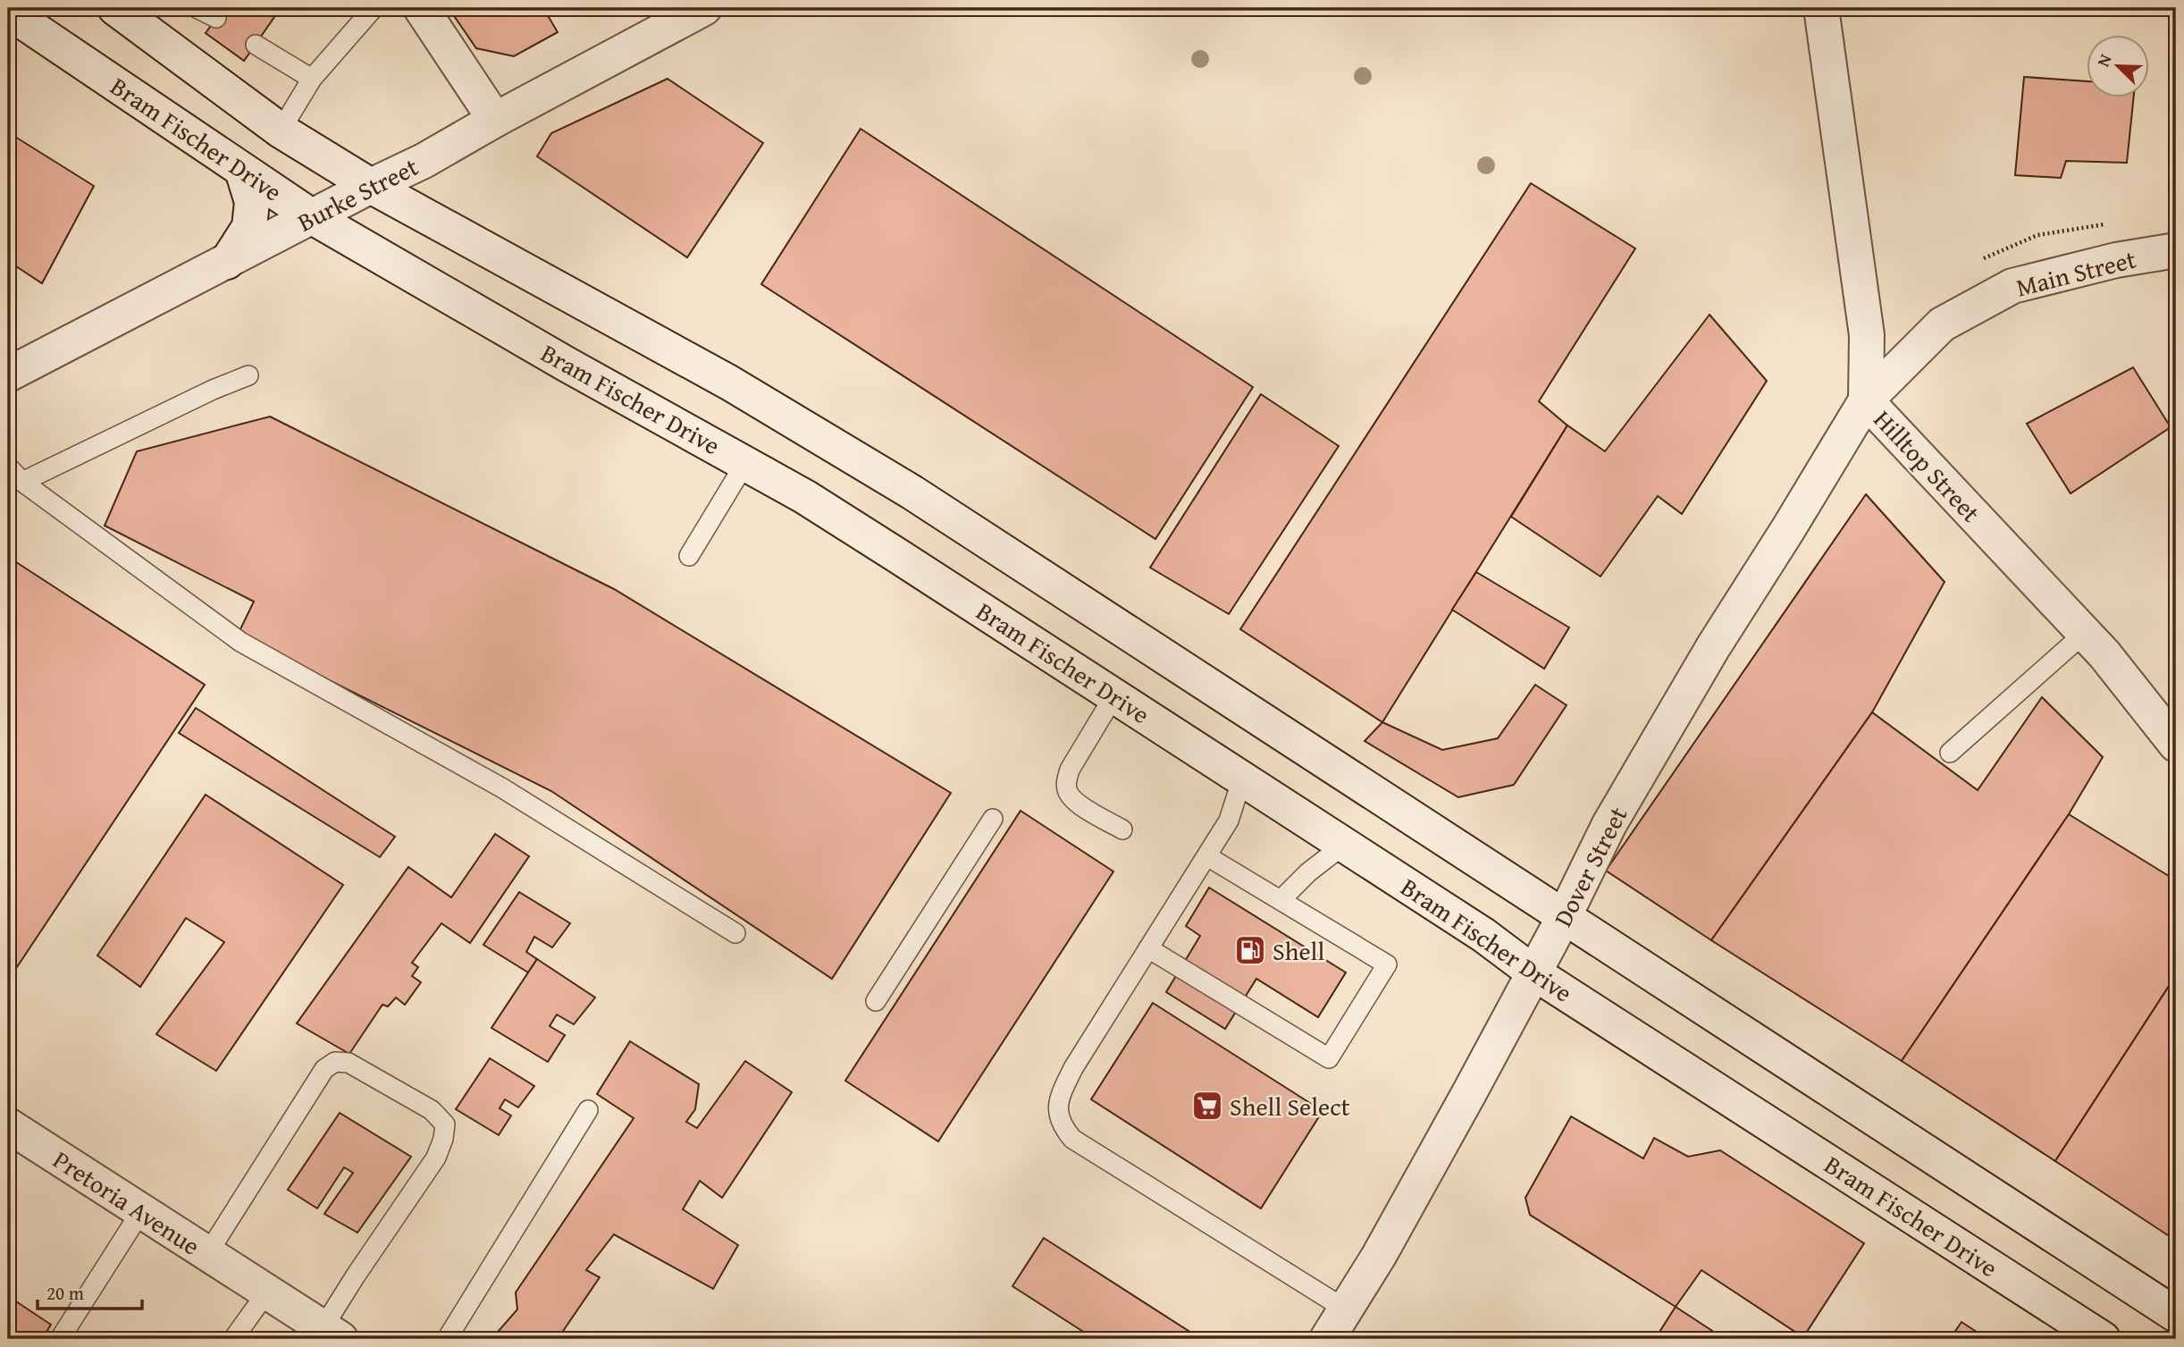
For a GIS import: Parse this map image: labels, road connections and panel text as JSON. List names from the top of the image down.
{
  "streets": {
    "main road": [
      "Bram Fischer Drive",
      "Burke Street",
      "Main Street",
      "Hilltop Street",
      "Dover Street",
      "Pretoria Avenue"
    ]
  },
  "crossings": [
    ["Bram Fischer Drive", "Burke Street"],
    ["Bram Fischer Drive", "Dover Street"],
    ["Main Street", "Hilltop Street"],
    ["Main Street", "Dover Street"],
    ["Hilltop Street", "Dover Street"]
  ],
  "places": {
    "fuel station": ["Shell"],
    "supermarket": ["Shell Select"]
  },
  "scale_bar": "20 m",
  "north": "top left"
}
